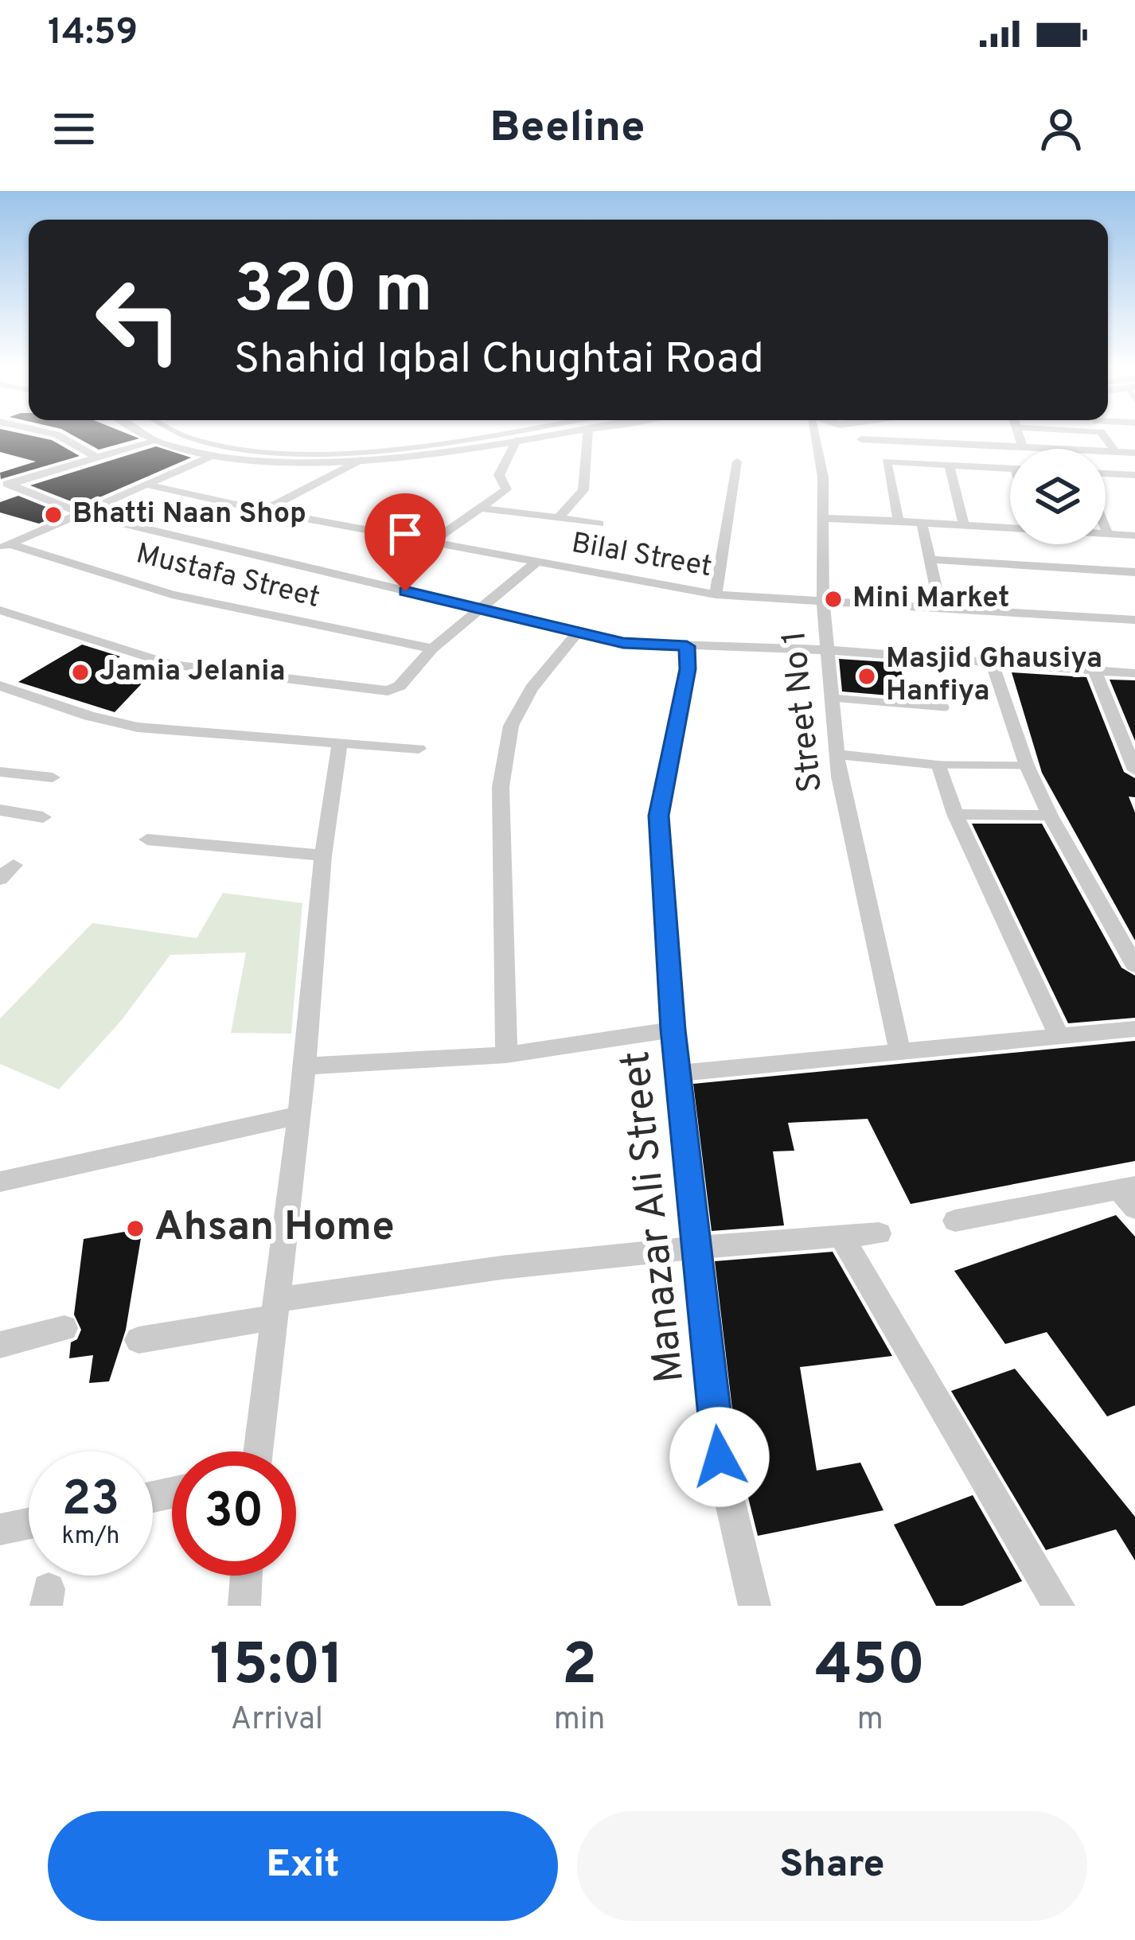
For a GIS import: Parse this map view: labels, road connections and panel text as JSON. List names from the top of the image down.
{
  "streets": {
    "street": [
      "Bilal Street",
      "Mustafa Street",
      "Street No 1",
      "Manazar Ali Street"
    ]
  },
  "crossings": [
    ["Bilal Street", "Street No 1"]
  ],
  "places": [
    "Bhatti Naan Shop",
    "Mini Market",
    "Jamia Jelania",
    "Masjid Ghausiya Hanfiya",
    "Ahsan Home"
  ],
  "page": {
    "status": "14:59",
    "header": "Beeline",
    "turn": ["320 m", "Shahid Iqbal Chughtai Road"],
    "speed": "23 km/h",
    "limit": "30",
    "eta": [
      "15:01",
      "Arrival",
      "2",
      "min",
      "450",
      "m"
    ],
    "buttons": ["Exit", "Share"]
  }
}
